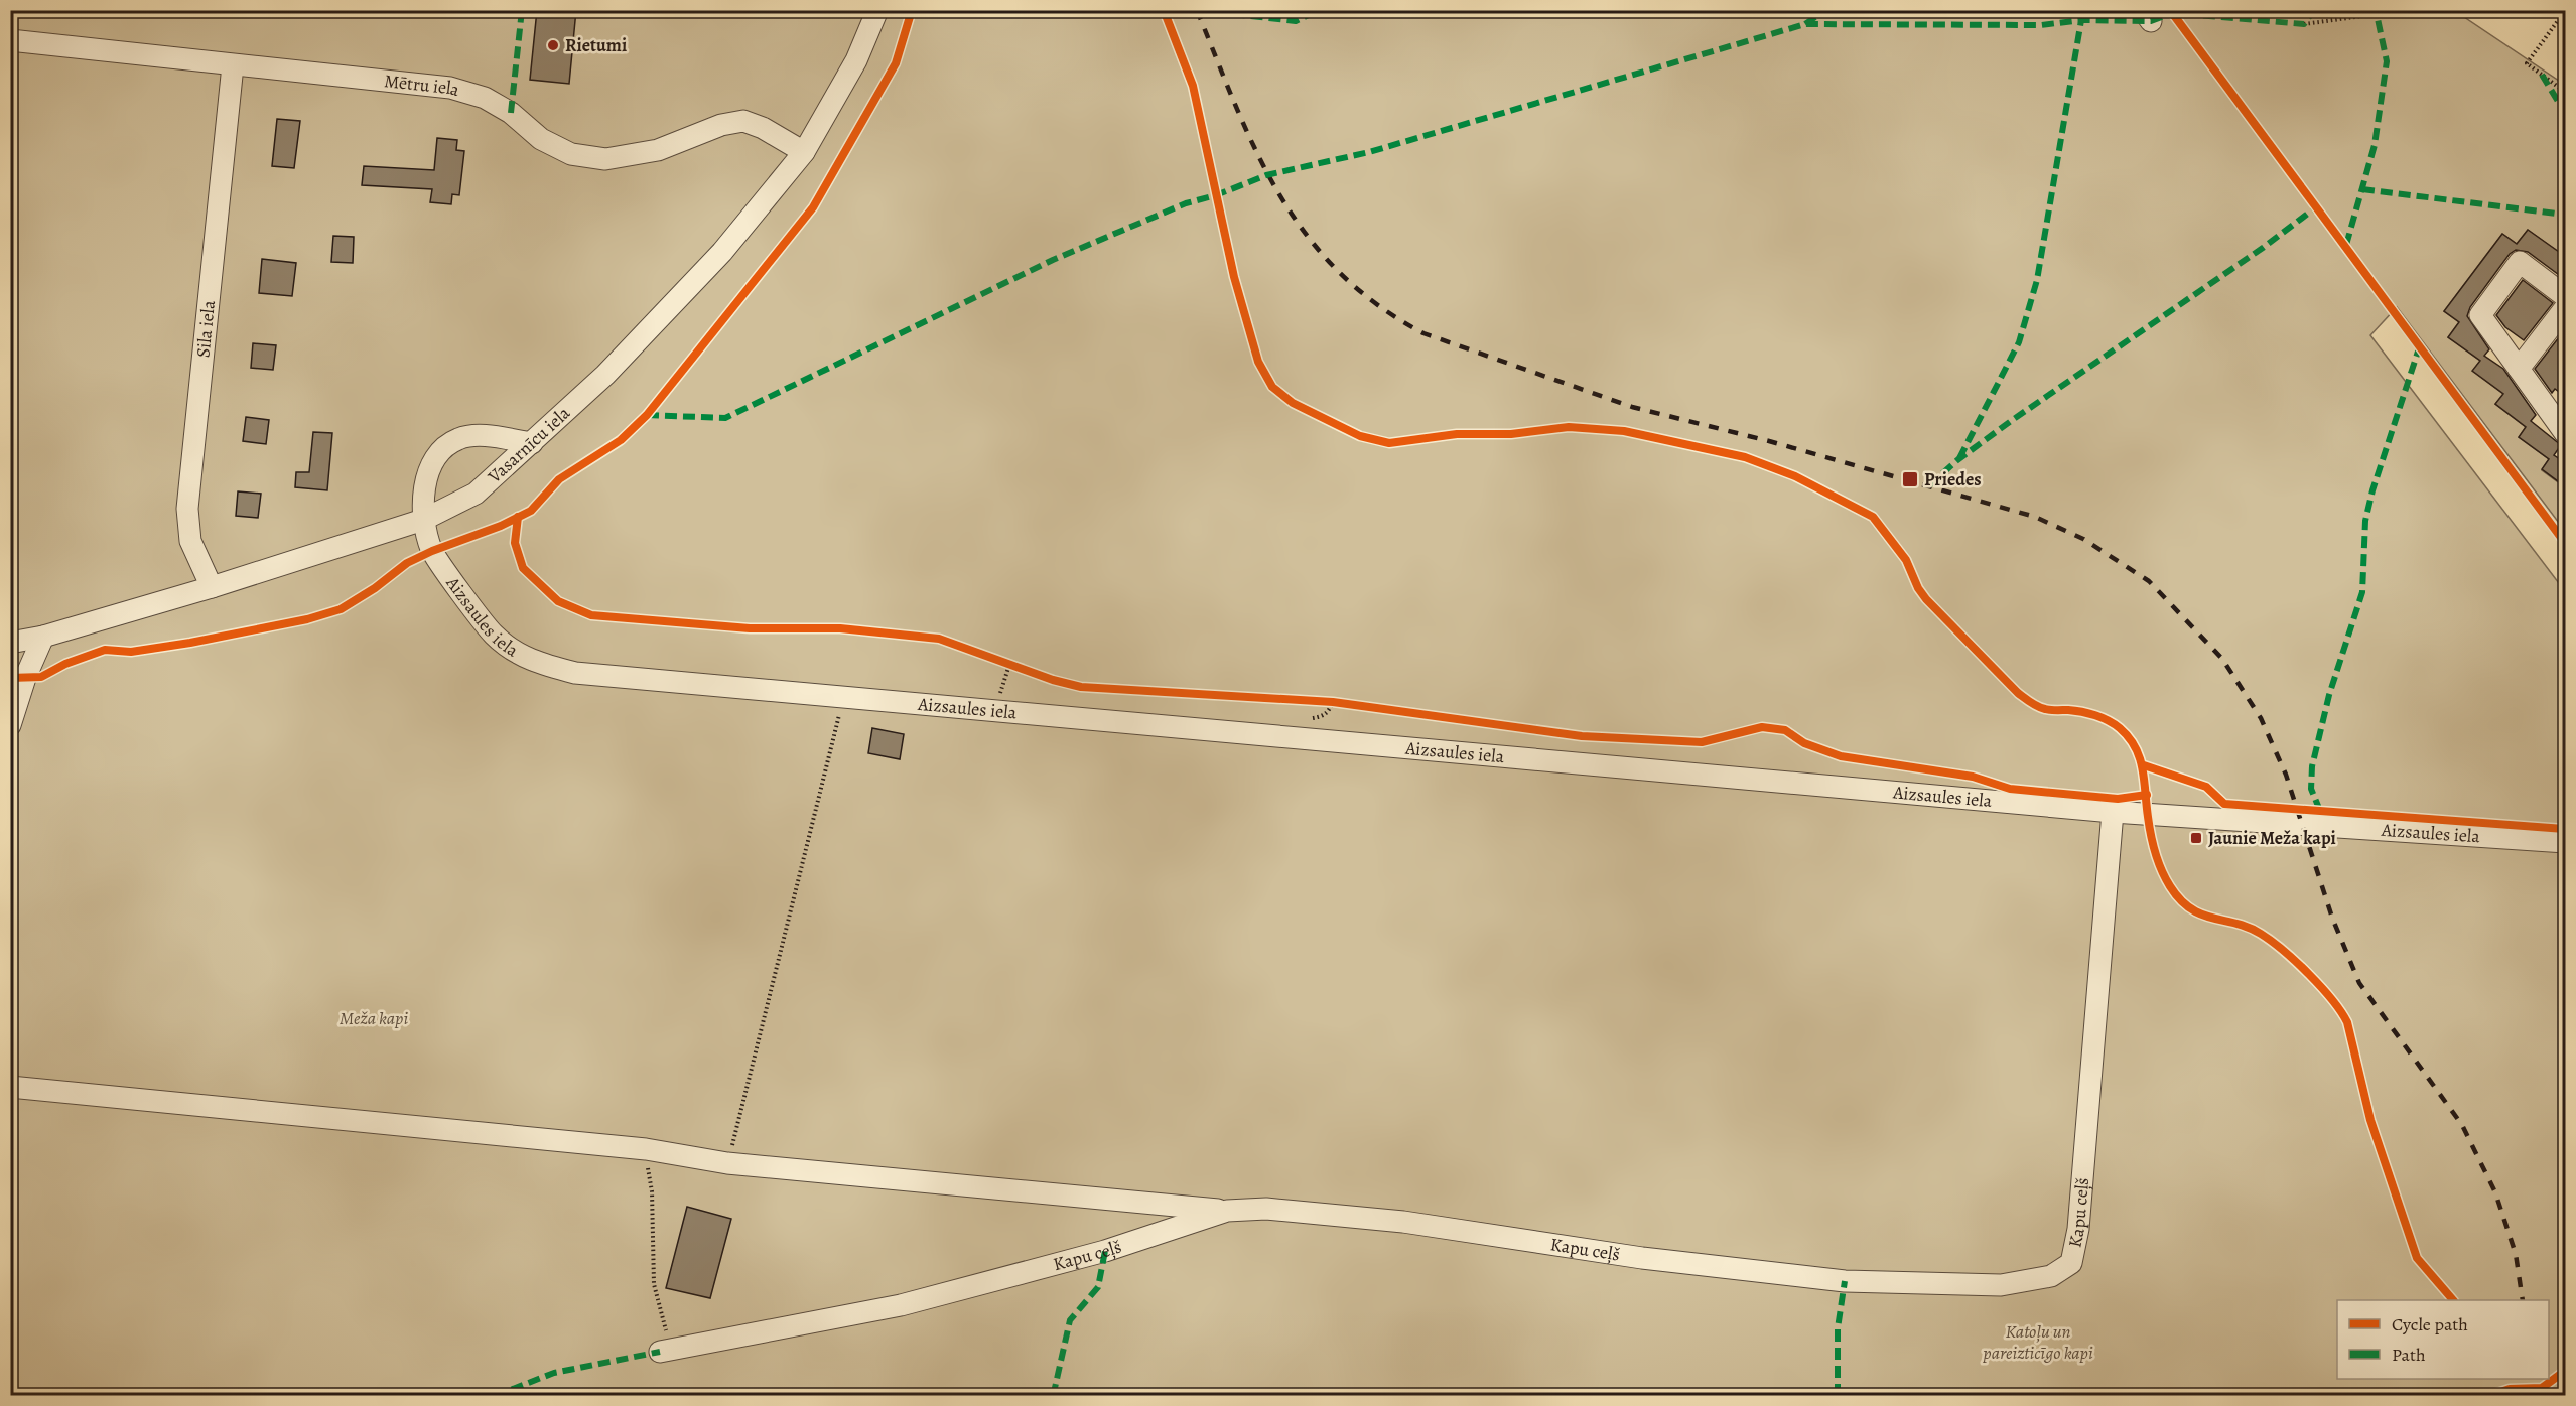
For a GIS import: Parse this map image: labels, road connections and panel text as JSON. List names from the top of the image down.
{
  "streets": {
    "street": [
      "Mētru iela",
      "Sila iela",
      "Vasarnīcu iela",
      "Aizsaules iela",
      "Kapu ceļš"
    ]
  },
  "crossings": [
    ["Mētru iela", "Sila iela"],
    ["Mētru iela", "Vasarnīcu iela"],
    ["Sila iela", "Vasarnīcu iela"],
    ["Vasarnīcu iela", "Aizsaules iela"],
    ["Aizsaules iela", "Kapu ceļš"]
  ],
  "parks": ["Meža kapi", "Katoļu un pareizticīgo kapi"],
  "places": {
    "other": ["Rietumi"],
    "transit": ["Priedes", "Jaunie Meža kapi"]
  },
  "legend": ["Cycle path", "Path"]
}
